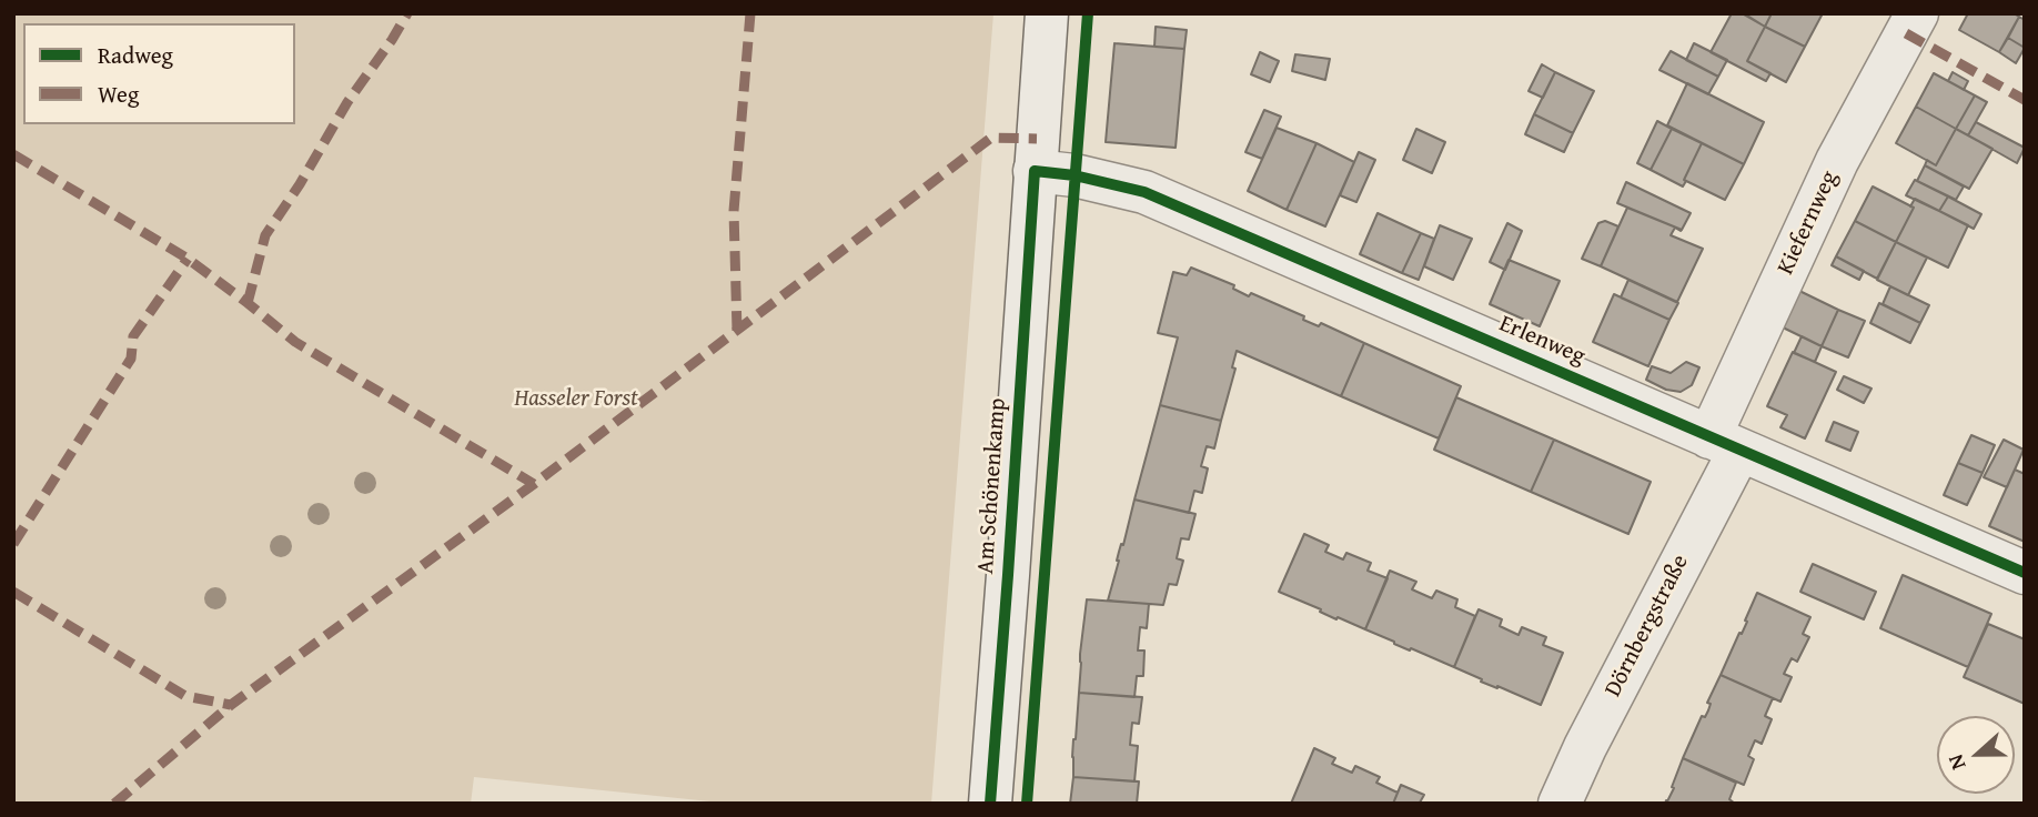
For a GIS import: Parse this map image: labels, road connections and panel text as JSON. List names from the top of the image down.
{
  "streets": {
    "street": [
      "Kiefernweg",
      "Erlenweg",
      "Am Schönenkamp",
      "Dörnbergstraße"
    ]
  },
  "crossings": [
    ["Kiefernweg", "Erlenweg"],
    ["Kiefernweg", "Dörnbergstraße"],
    ["Erlenweg", "Am Schönenkamp"],
    ["Erlenweg", "Dörnbergstraße"]
  ],
  "parks": ["Hasseler Forst"],
  "legend": ["Radweg", "Weg"],
  "north": "left"
}
